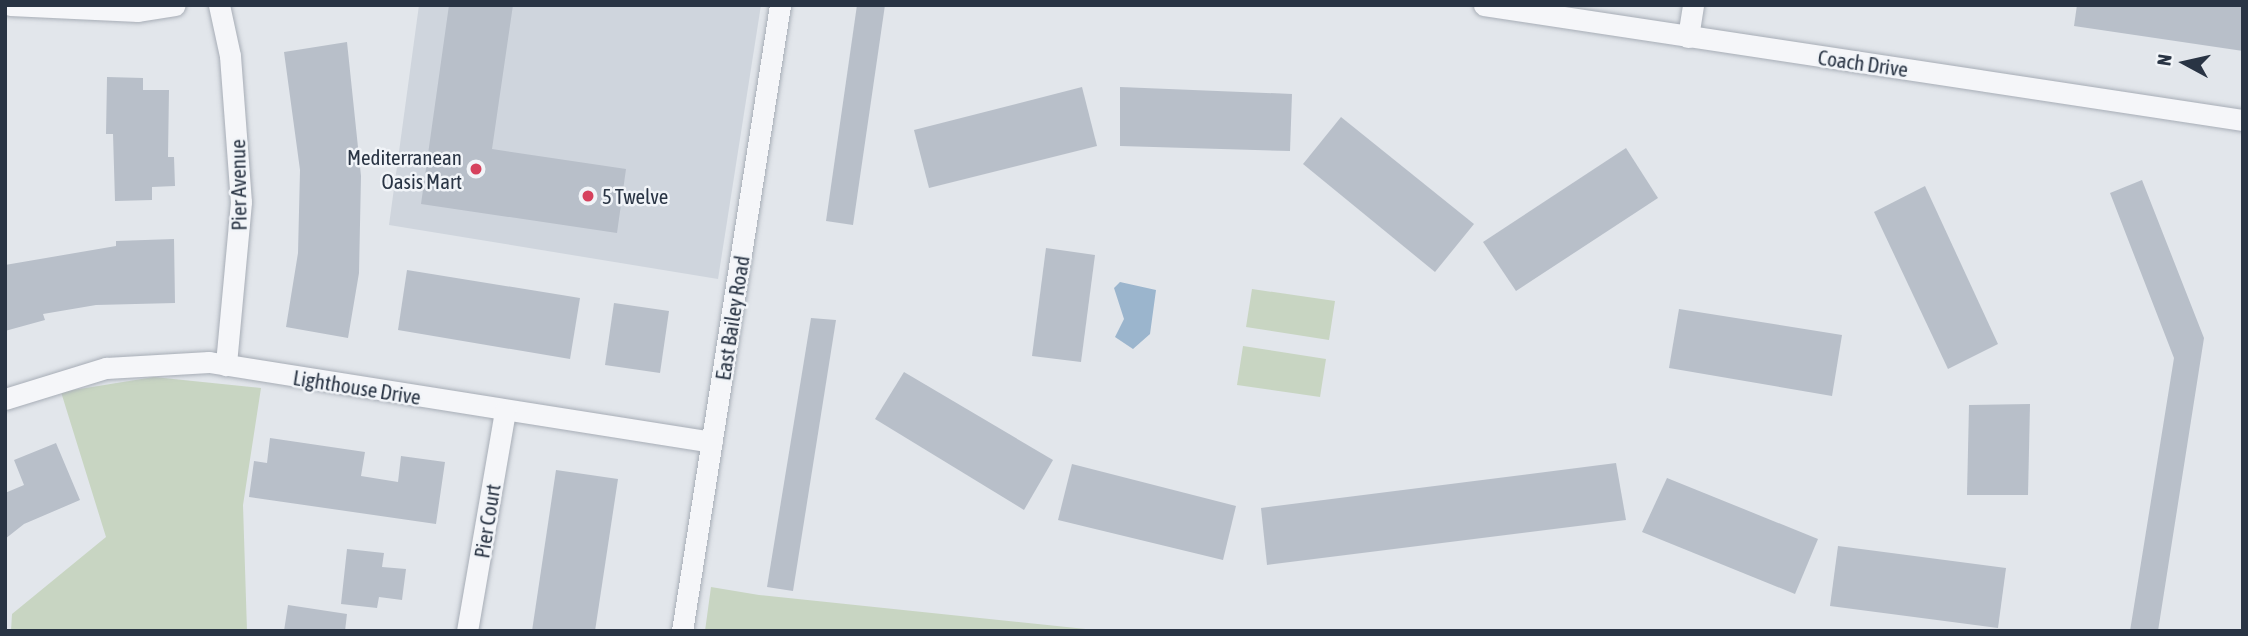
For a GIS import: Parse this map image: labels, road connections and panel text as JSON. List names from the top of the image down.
{
  "streets": {
    "street": [
      "Coach Drive",
      "Pier Avenue",
      "East Bailey Road",
      "Lighthouse Drive",
      "Pier Court"
    ]
  },
  "crossings": [
    ["Pier Avenue", "Lighthouse Drive"],
    ["East Bailey Road", "Lighthouse Drive"],
    ["Lighthouse Drive", "Pier Court"]
  ],
  "places": ["Mediterranean Oasis Mart", "5 Twelve"],
  "north": "left"
}
